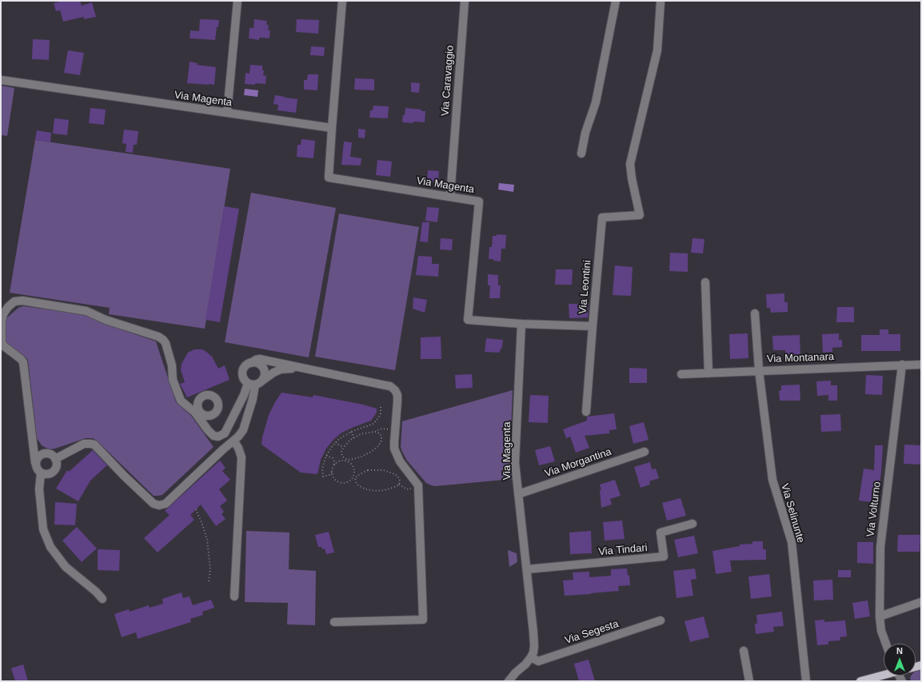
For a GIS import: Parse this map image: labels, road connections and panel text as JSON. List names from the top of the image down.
{
  "streets": {
    "street": [
      "Via Caravaggio",
      "Via Magenta",
      "Via Leontini",
      "Via Montanara",
      "Via Morgantina",
      "Via Volturno",
      "Via Selinunte",
      "Via Tindari",
      "Via Segesta"
    ]
  },
  "crossings": [
    ["Via Caravaggio", "Via Magenta"],
    ["Via Magenta", "Via Leontini"],
    ["Via Magenta", "Via Morgantina"],
    ["Via Magenta", "Via Tindari"],
    ["Via Magenta", "Via Segesta"],
    ["Via Montanara", "Via Volturno"],
    ["Via Montanara", "Via Selinunte"]
  ],
  "north": "top"
}
